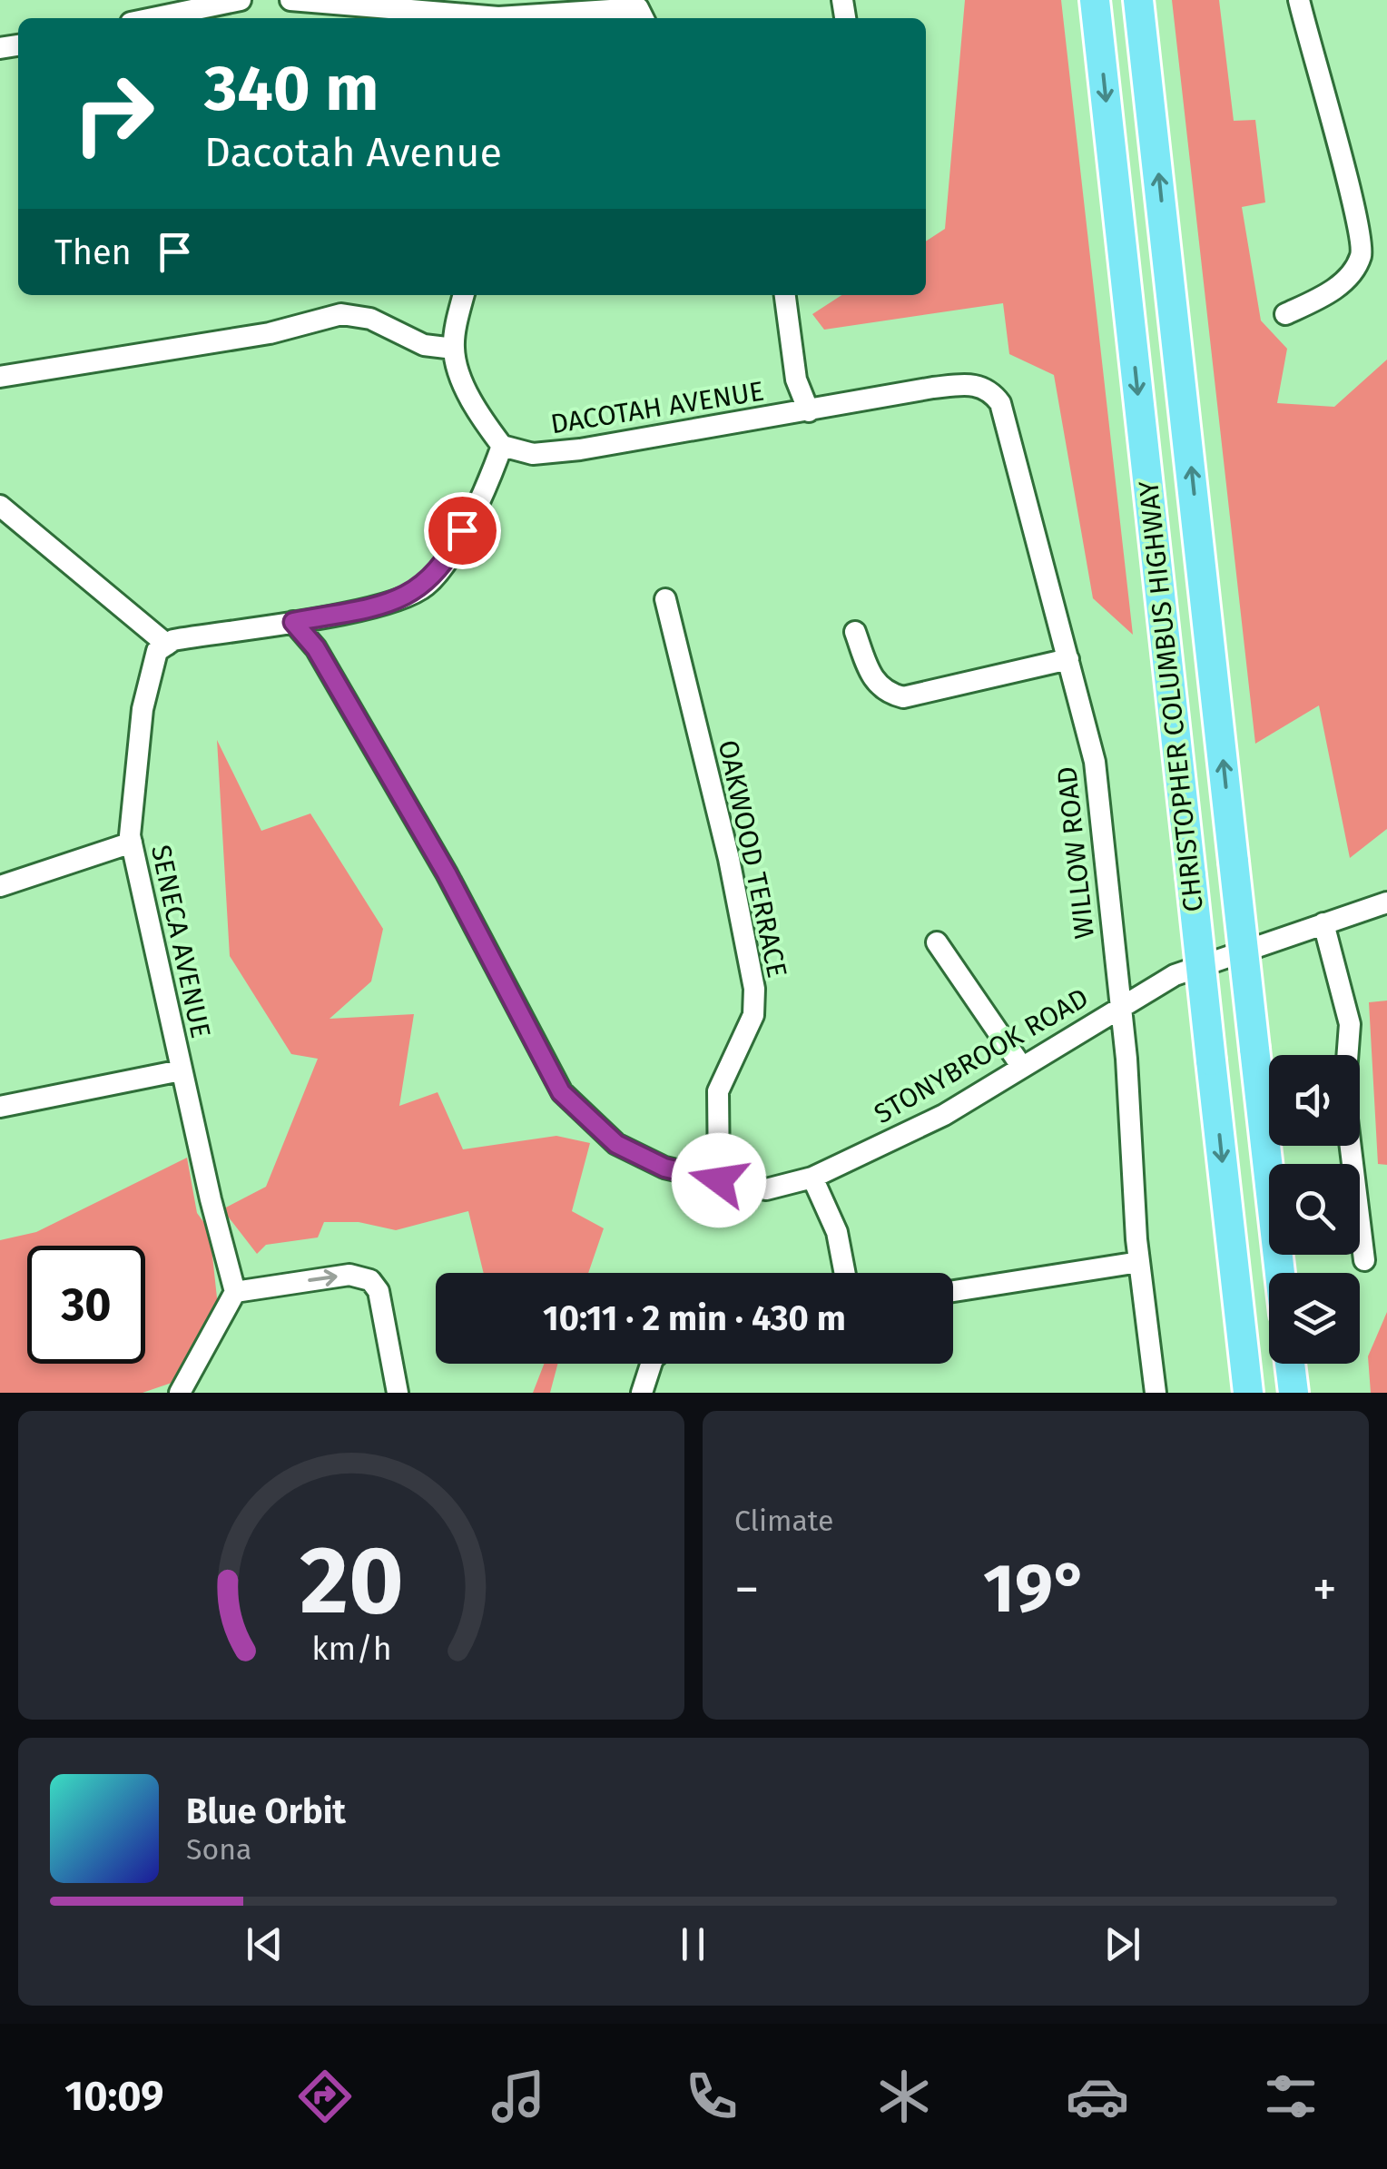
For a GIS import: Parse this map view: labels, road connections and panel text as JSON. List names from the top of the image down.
{
  "streets": {
    "highway": ["CHRISTOPHER COLUMBUS HIGHWAY"],
    "street": [
      "DACOTAH AVENUE",
      "WILLOW ROAD",
      "OAKWOOD TERRACE",
      "SENECA AVENUE",
      "STONYBROOK ROAD"
    ]
  },
  "crossings": [
    ["DACOTAH AVENUE", "WILLOW ROAD"],
    ["WILLOW ROAD", "STONYBROOK ROAD"],
    ["OAKWOOD TERRACE", "STONYBROOK ROAD"]
  ],
  "page": {
    "turn": ["340 m", "Dacotah Avenue"],
    "then": "Then",
    "limit": "30",
    "trip": "10:11 · 2 min · 430 m",
    "tile": "Climate",
    "heat": ["−", "19°", "+"],
    "song": ["Blue Orbit", "Sona"],
    "tabs": "10:09",
    "gauge": ["20", "km/h"]
  }
}
